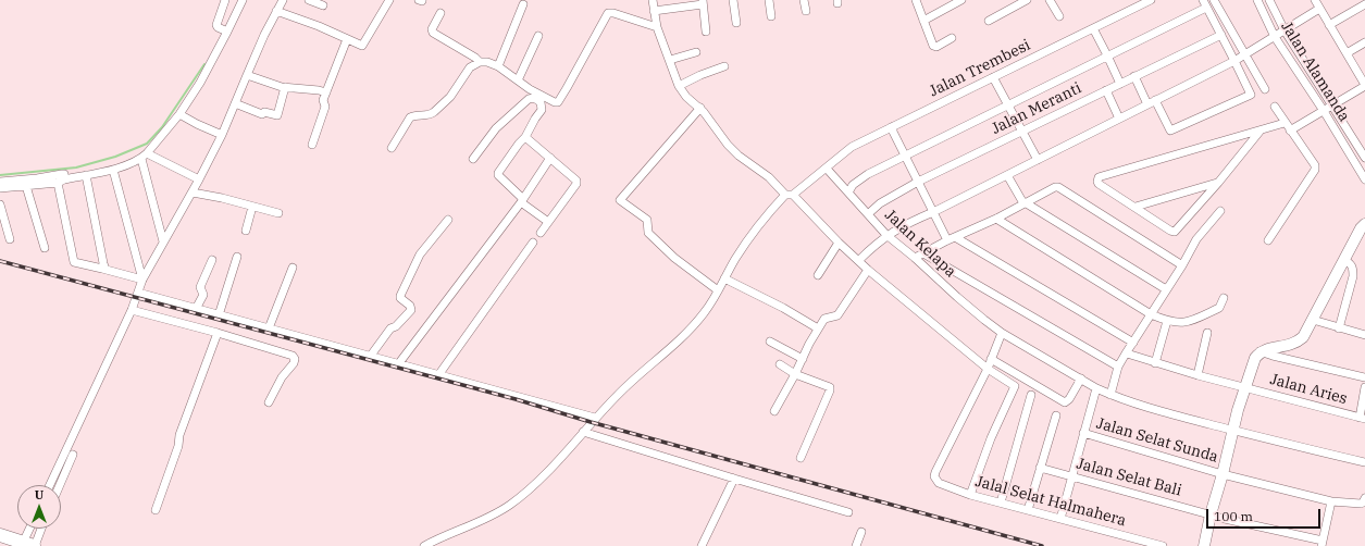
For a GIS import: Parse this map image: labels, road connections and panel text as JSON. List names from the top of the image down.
{
  "streets": {
    "street": [
      "Jalan Trembesi",
      "Jalan Alamanda",
      "Jalan Meranti",
      "Jalan Kelapa",
      "Jalan Aries",
      "Jalan Selat Sunda",
      "Jalan Selat Bali",
      "Jalal Selat Halmahera"
    ]
  },
  "crossings": [
    ["Jalan Trembesi", "Jalan Kelapa"],
    ["Jalan Meranti", "Jalan Kelapa"]
  ],
  "scale_bar": "100 m",
  "north": "top"
}
